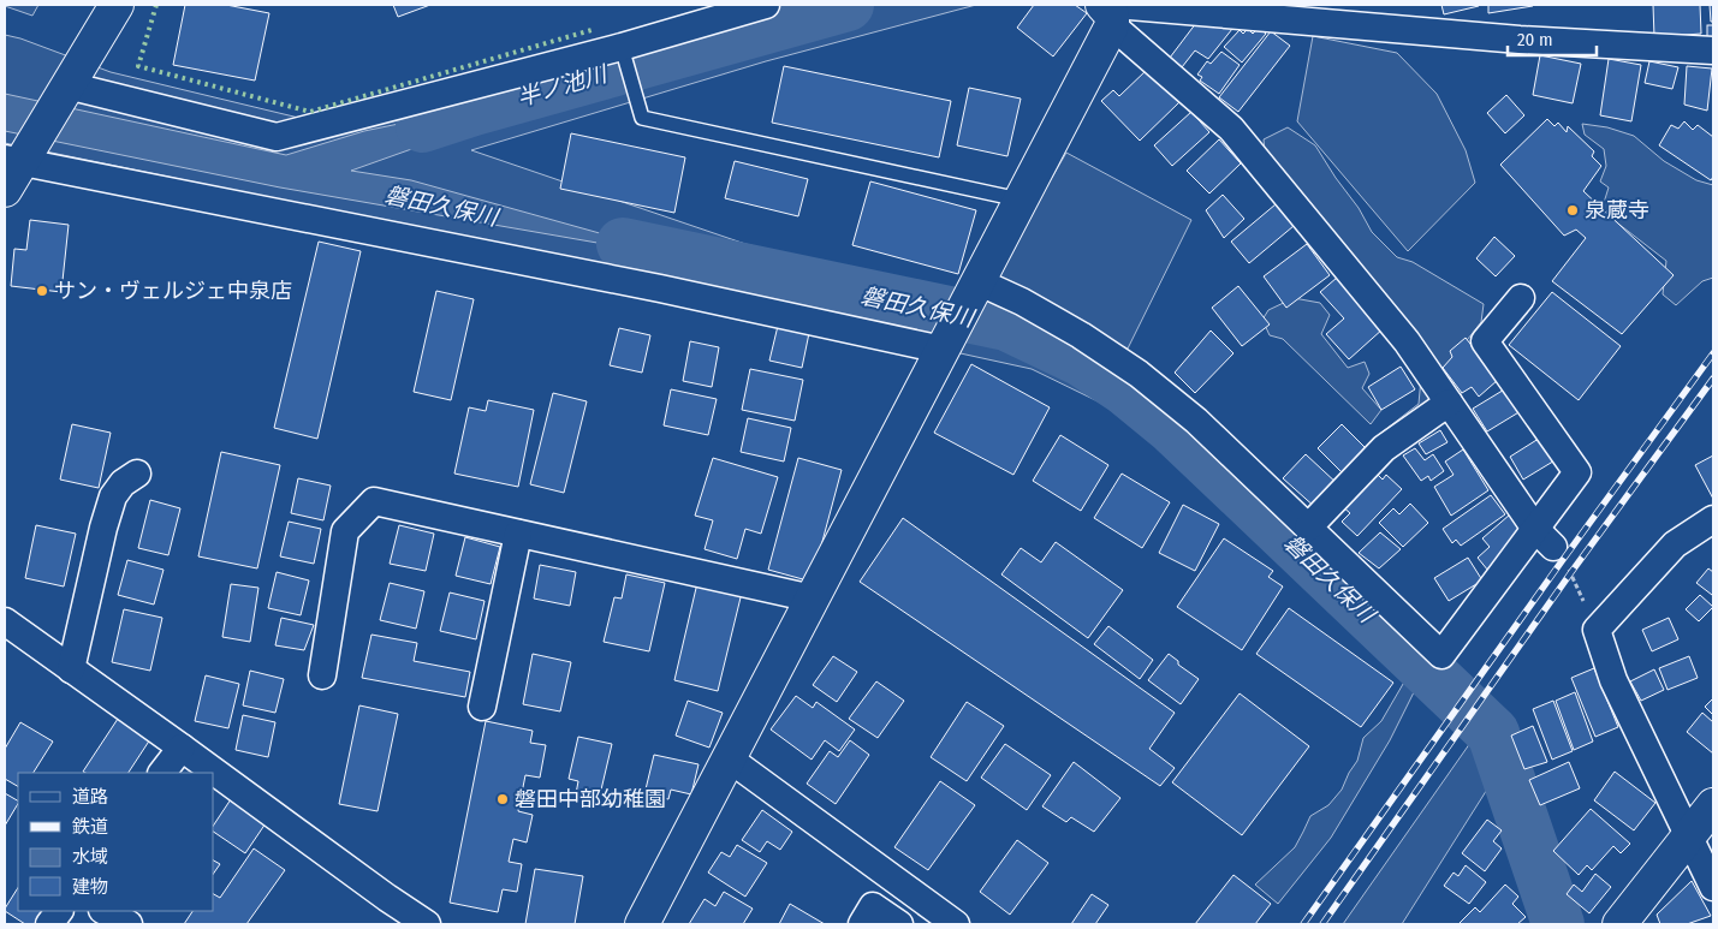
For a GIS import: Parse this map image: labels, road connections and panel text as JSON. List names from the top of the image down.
{
  "water": ["半ノ池川", "磐田久保川"],
  "places": ["泉蔵寺", "サン・ヴェルジェ中泉店", "磐田中部幼稚園"],
  "legend": [
    "道路",
    "鉄道",
    "水域",
    "建物"
  ],
  "scale_bar": "20 m"
}
